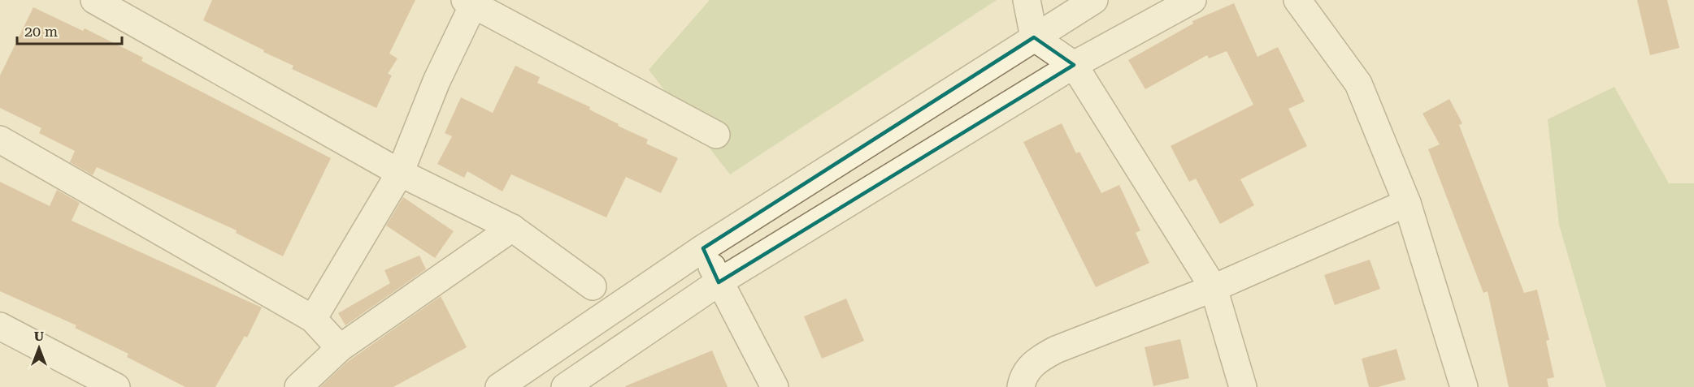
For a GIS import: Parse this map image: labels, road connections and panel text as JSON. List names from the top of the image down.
{
  "scale_bar": "20 m",
  "north": "top"
}
